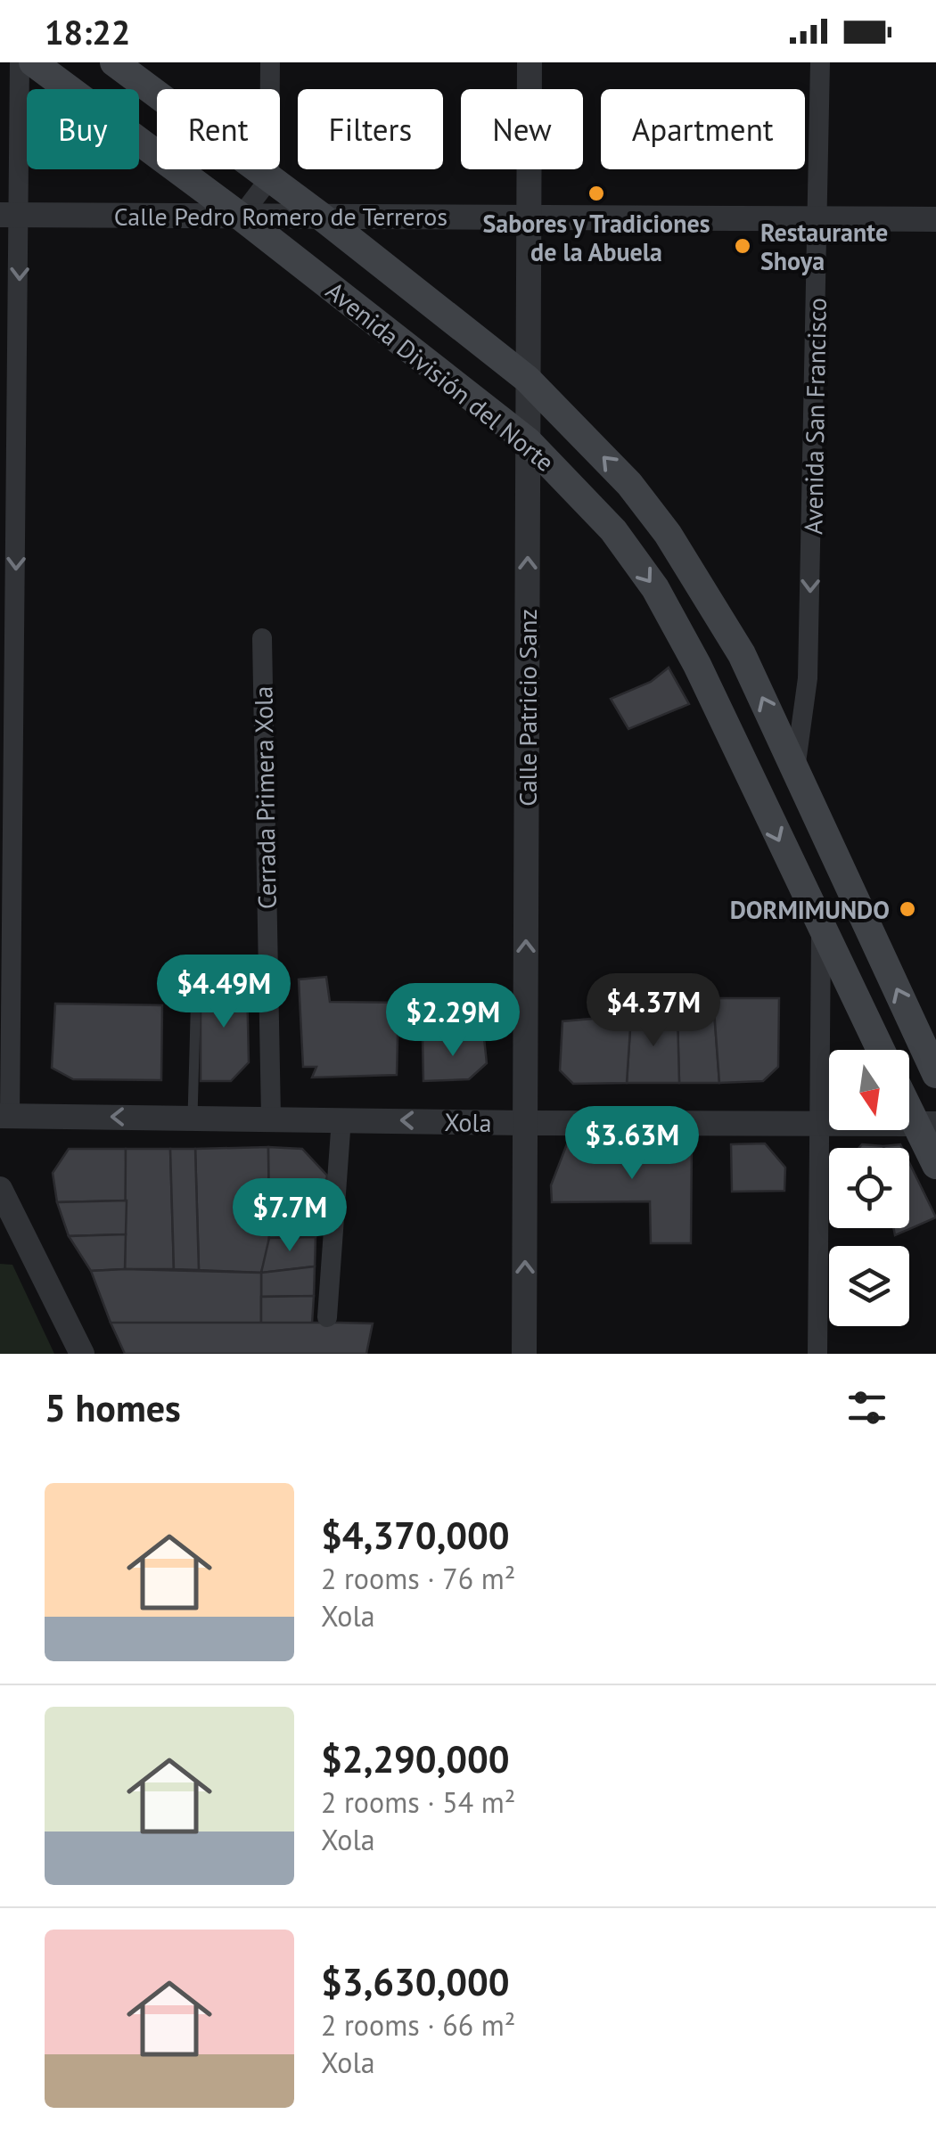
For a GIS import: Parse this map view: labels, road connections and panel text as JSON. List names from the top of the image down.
{
  "streets": {
    "main road": ["Avenida División del Norte"],
    "street": [
      "Calle Pedro Romero de Terreros",
      "Avenida San Francisco",
      "Calle Patricio Sanz",
      "Cerrada Primera Xola",
      "Xola"
    ]
  },
  "crossings": [
    ["Calle Pedro Romero de Terreros", "Avenida División del Norte"],
    ["Calle Pedro Romero de Terreros", "Avenida San Francisco"],
    ["Calle Pedro Romero de Terreros", "Calle Patricio Sanz"],
    ["Avenida División del Norte", "Avenida San Francisco"],
    ["Avenida División del Norte", "Calle Patricio Sanz"],
    ["Calle Patricio Sanz", "Xola"],
    ["Cerrada Primera Xola", "Xola"]
  ],
  "one_way": ["Avenida San Francisco", "Calle Patricio Sanz", "Xola"],
  "places": ["Sabores y Tradiciones de la Abuela", "Restaurante Shoya", "DORMIMUNDO"],
  "north": "bottom",
  "page": {
    "status": "18:22",
    "chip": [
      "Buy",
      "Rent",
      "Filters",
      "New",
      "Apartment"
    ],
    "price": [
      "$4.49M",
      "$4.37M",
      "$2.29M",
      "$3.63M",
      "$7.7M"
    ],
    "heading": "5 homes",
    "list": [
      {
        "name": "$4,370,000",
        "note": "2 rooms · 76 m² · Xola"
      },
      {
        "name": "$2,290,000",
        "note": "2 rooms · 54 m² · Xola"
      },
      {
        "name": "$3,630,000",
        "note": "2 rooms · 66 m² · Xola"
      }
    ]
  }
}
